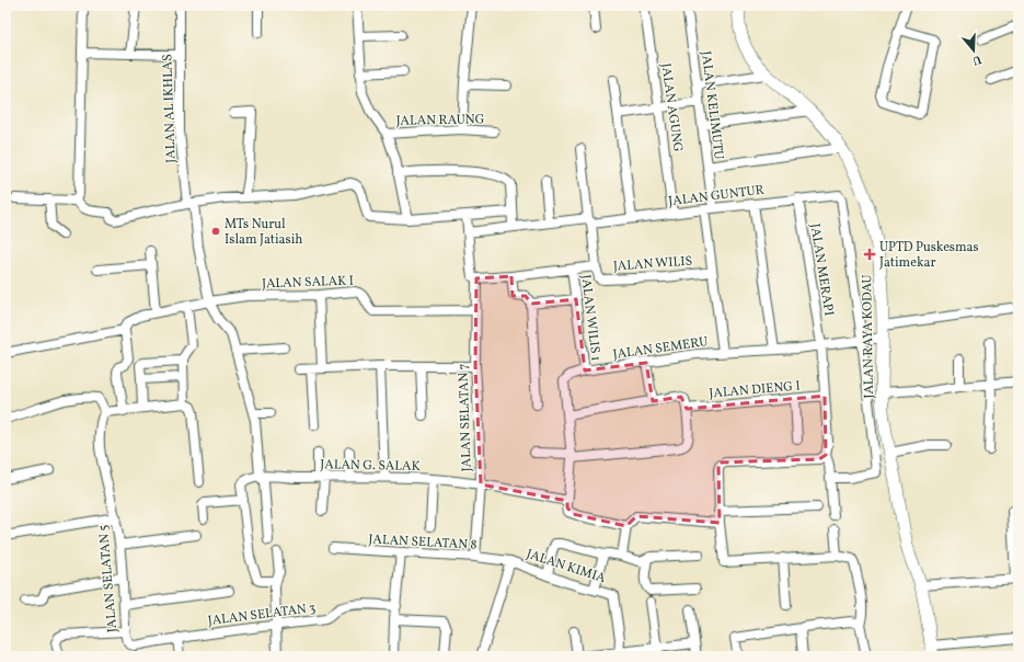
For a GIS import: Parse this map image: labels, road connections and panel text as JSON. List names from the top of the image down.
{
  "streets": {
    "street": [
      "JALAN KELIMUTU",
      "JALAN AGUNG",
      "JALAN AL IKHLAS",
      "JALAN RAUNG",
      "JALAN GUNTUR",
      "JALAN WILIS",
      "JALAN MERAPI",
      "JALAN SALAK I",
      "JALAN WILIS 1",
      "JALAN RAYA KODAU",
      "JALAN SEMERU",
      "JALAN DIENG I",
      "JALAN SELATAN 7",
      "JALAN G. SALAK",
      "JALAN SELATAN 8",
      "JALAN KIMIA",
      "JALAN SELATAN 5",
      "JALAN SELATAN 3"
    ]
  },
  "crossings": [
    ["JALAN KELIMUTU", "JALAN GUNTUR"],
    ["JALAN KELIMUTU", "JALAN WILIS"],
    ["JALAN KELIMUTU", "JALAN SEMERU"],
    ["JALAN AGUNG", "JALAN GUNTUR"],
    ["JALAN AL IKHLAS", "JALAN SALAK I"],
    ["JALAN AL IKHLAS", "JALAN G. SALAK"],
    ["JALAN GUNTUR", "JALAN WILIS"],
    ["JALAN GUNTUR", "JALAN MERAPI"],
    ["JALAN GUNTUR", "JALAN SEMERU"],
    ["JALAN GUNTUR", "JALAN SELATAN 7"],
    ["JALAN MERAPI", "JALAN SEMERU"],
    ["JALAN MERAPI", "JALAN DIENG I"],
    ["JALAN SALAK I", "JALAN SELATAN 7"],
    ["JALAN WILIS 1", "JALAN SEMERU"],
    ["JALAN RAYA KODAU", "JALAN SEMERU"],
    ["JALAN SEMERU", "JALAN G. SALAK"],
    ["JALAN SELATAN 7", "JALAN G. SALAK"],
    ["JALAN SELATAN 7", "JALAN SELATAN 8"],
    ["JALAN SELATAN 8", "JALAN KIMIA"],
    ["JALAN SELATAN 5", "JALAN SELATAN 3"]
  ],
  "places": {
    "other": ["MTs Nurul Islam Jatiasih"],
    "health": ["UPTD Puskesmas Jatimekar"]
  },
  "north": "bottom"
}
